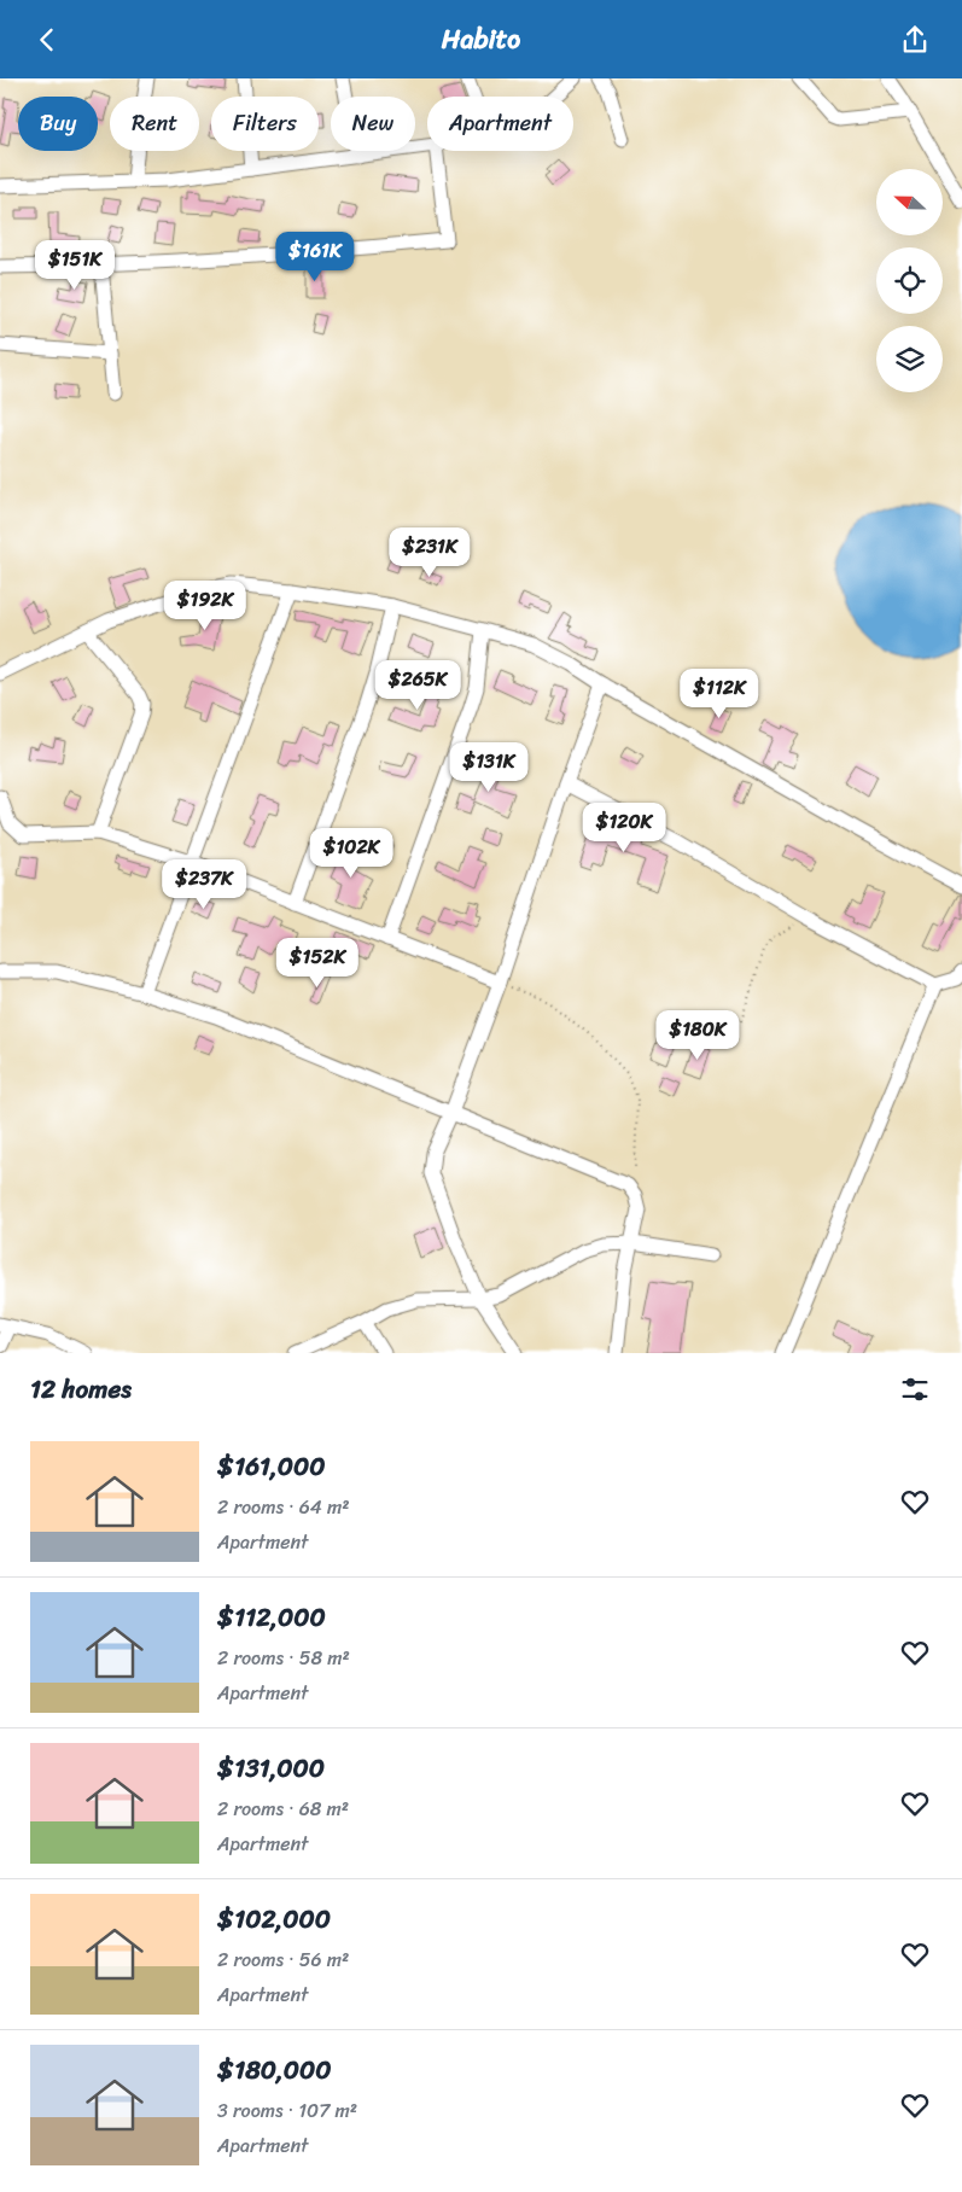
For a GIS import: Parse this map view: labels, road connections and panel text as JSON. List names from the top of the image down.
{
  "north": "left",
  "page": {
    "header": "Habito",
    "chip": [
      "Buy",
      "Rent",
      "Filters",
      "New",
      "Apartment"
    ],
    "price": [
      "$161K",
      "$151K",
      "$231K",
      "$192K",
      "$265K",
      "$112K",
      "$131K",
      "$120K",
      "$102K",
      "$237K",
      "$152K",
      "$180K"
    ],
    "heading": "12 homes",
    "list": [
      {
        "name": "$161,000",
        "note": "2 rooms · 64 m² · Apartment"
      },
      {
        "name": "$112,000",
        "note": "2 rooms · 58 m² · Apartment"
      },
      {
        "name": "$131,000",
        "note": "2 rooms · 68 m² · Apartment"
      },
      {
        "name": "$102,000",
        "note": "2 rooms · 56 m² · Apartment"
      },
      {
        "name": "$180,000",
        "note": "3 rooms · 107 m² · Apartment"
      }
    ]
  }
}
